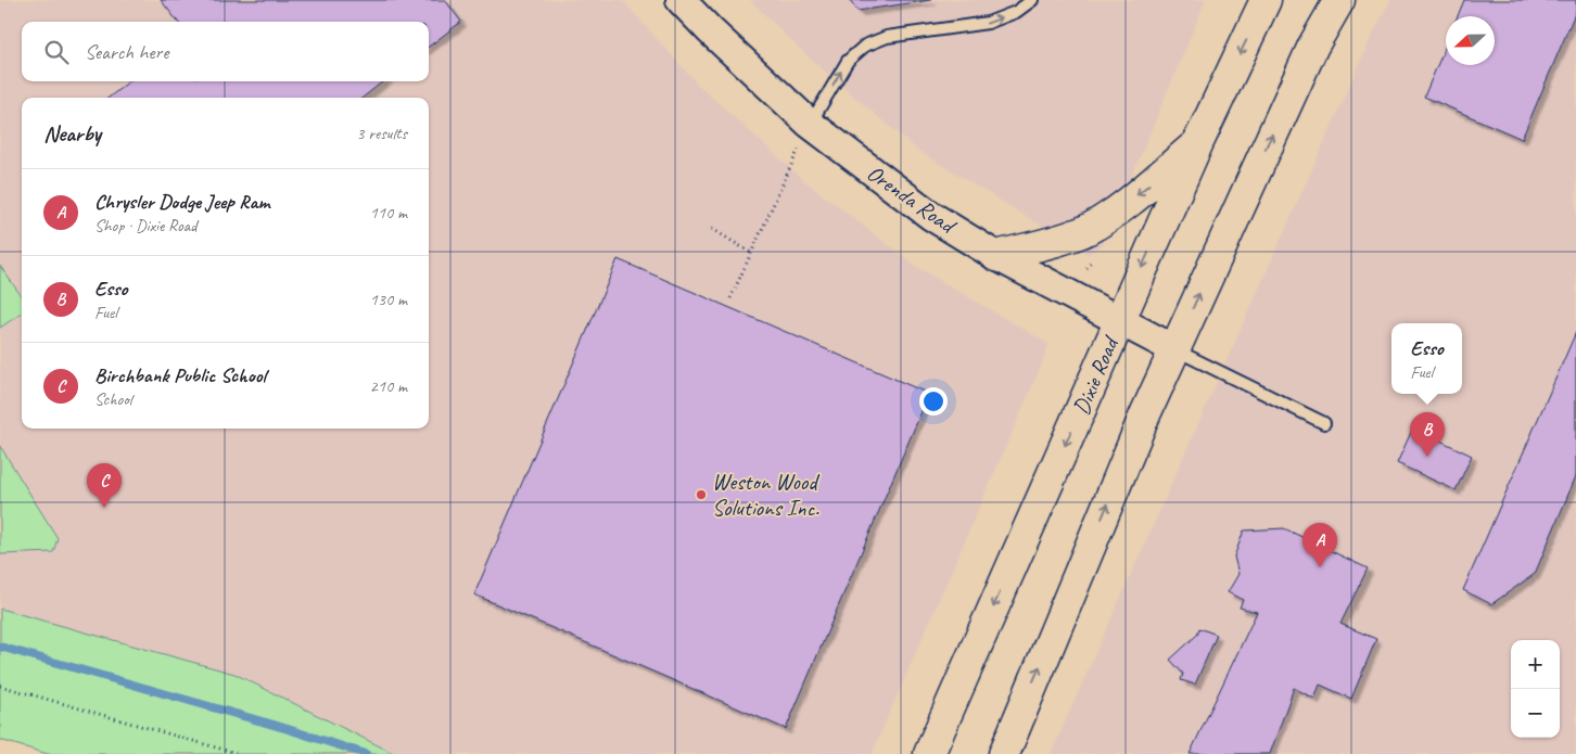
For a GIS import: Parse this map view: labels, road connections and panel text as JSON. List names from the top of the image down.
{
  "streets": {
    "main road": ["Dixie Road"],
    "street": ["Orenda Road"]
  },
  "crossings": [
    ["Orenda Road", "Dixie Road"]
  ],
  "places": ["Weston Wood Solutions Inc."],
  "north": "left",
  "page": {
    "search": "Search here",
    "heading": ["Nearby", "3 results"],
    "list": [
      {
        "mark": "A",
        "name": "Chrysler Dodge Jeep Ram",
        "note": "Shop · Dixie Road",
        "value": "110 m"
      },
      {
        "mark": "B",
        "name": "Esso",
        "note": "Fuel",
        "value": "130 m"
      },
      {
        "mark": "C",
        "name": "Birchbank Public School",
        "note": "School",
        "value": "210 m"
      }
    ],
    "popup": ["Esso", "Fuel"],
    "pins": ["B", "C", "A"],
    "map_buttons": ["+", "−"]
  }
}
